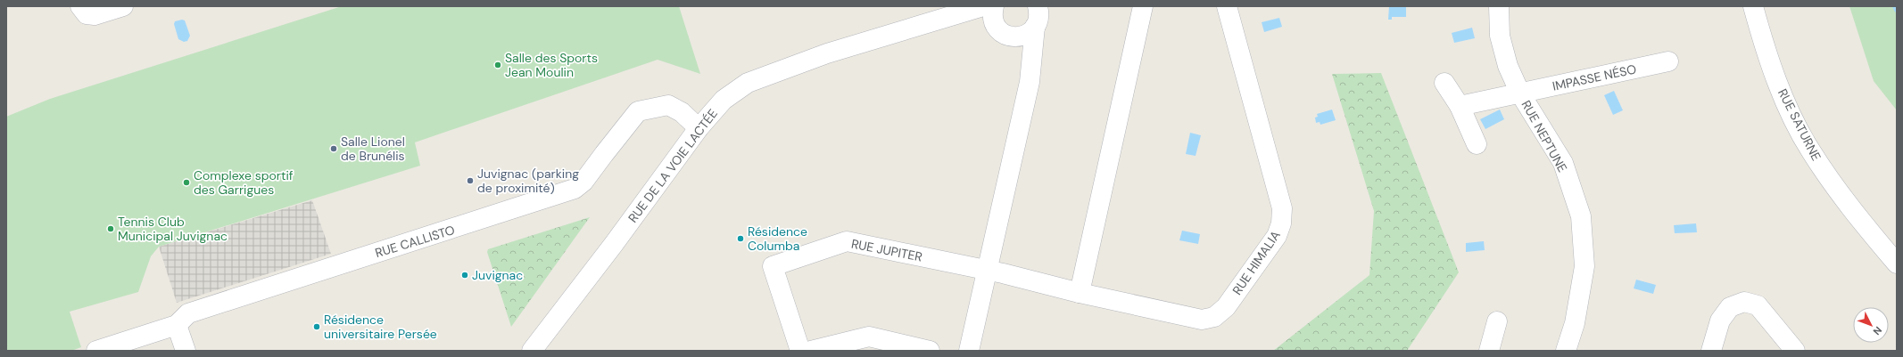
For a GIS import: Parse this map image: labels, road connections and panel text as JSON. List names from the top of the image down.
{
  "streets": {
    "street": [
      "IMPASSE NÉSO",
      "RUE SATURNE",
      "RUE NEPTUNE",
      "RUE DE LA VOIE LACTÉE",
      "RUE CALLISTO",
      "RUE JUPITER",
      "RUE HIMALIA"
    ]
  },
  "crossings": [
    ["IMPASSE NÉSO", "RUE NEPTUNE"],
    ["RUE DE LA VOIE LACTÉE", "RUE CALLISTO"],
    ["RUE JUPITER", "RUE HIMALIA"]
  ],
  "places": [
    "Salle des Sports Jean Moulin",
    "Salle Lionel de Brunélis",
    "Juvignac (parking de proximité)",
    "Complexe sportif des Garrigues",
    "Tennis Club Municipal Juvignac",
    "Résidence Columba",
    "Juvignac",
    "Résidence universitaire Persée"
  ],
  "north": "bottom right"
}
